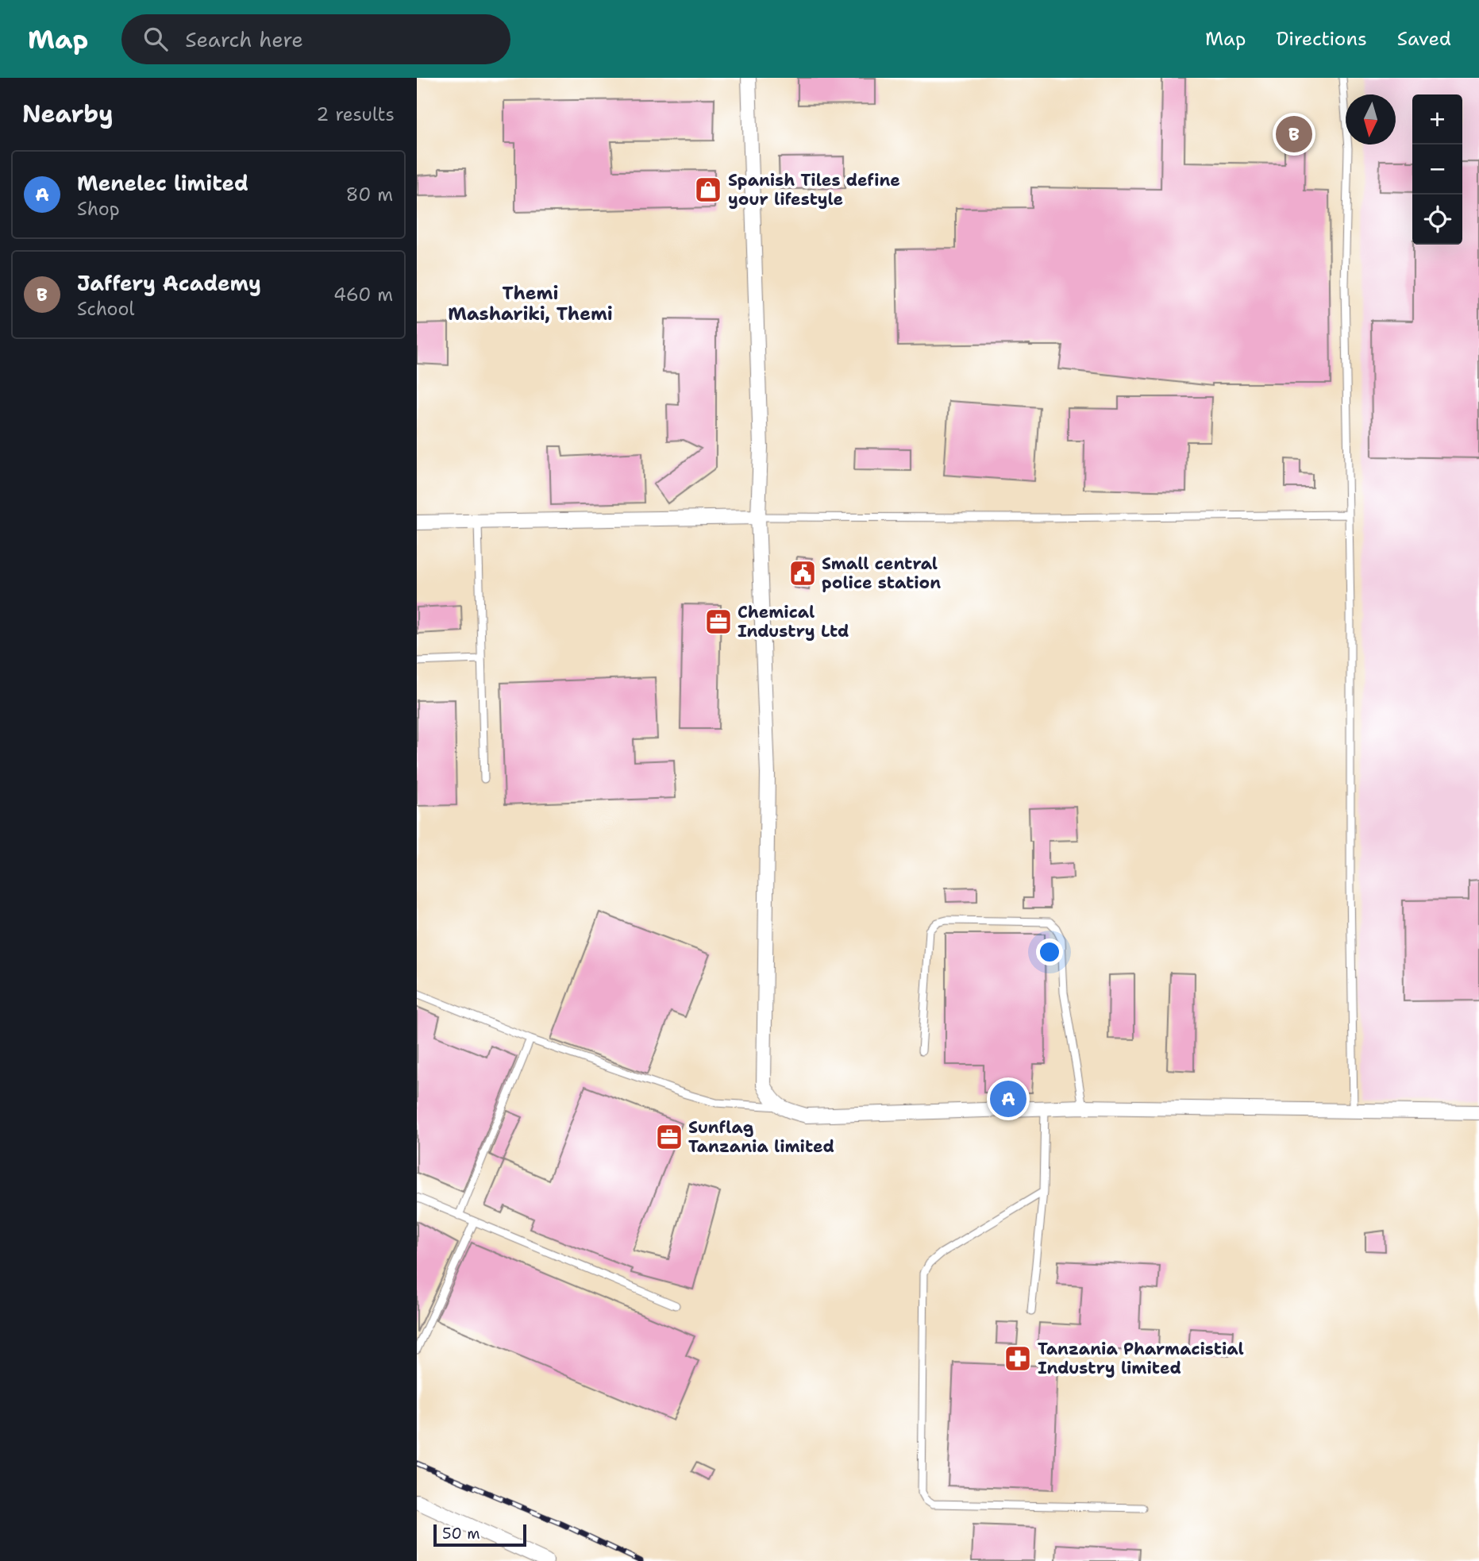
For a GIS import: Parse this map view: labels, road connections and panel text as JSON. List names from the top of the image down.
{
  "districts": ["Themi Mashariki, Themi"],
  "places": {
    "shop": ["Spanish Tiles define your lifestyle"],
    "public building": ["Small central police station"],
    "office": ["Chemical Industry Ltd", "Sunflag Tanzania limited"],
    "pharmacy": ["Tanzania Pharmacistial Industry limited"]
  },
  "scale_bar": "50 m",
  "north": "bottom",
  "page": {
    "header": "Map",
    "search": "Search here",
    "nav": ["Map", "Directions", "Saved"],
    "heading": ["Nearby", "2 results"],
    "map_buttons": ["+", "−"],
    "pins": ["B", "A"],
    "list": [
      {
        "mark": "A",
        "name": "Menelec limited",
        "note": "Shop",
        "value": "80 m"
      },
      {
        "mark": "B",
        "name": "Jaffery Academy",
        "note": "School",
        "value": "460 m"
      }
    ],
    "scale": "50 m"
  }
}
